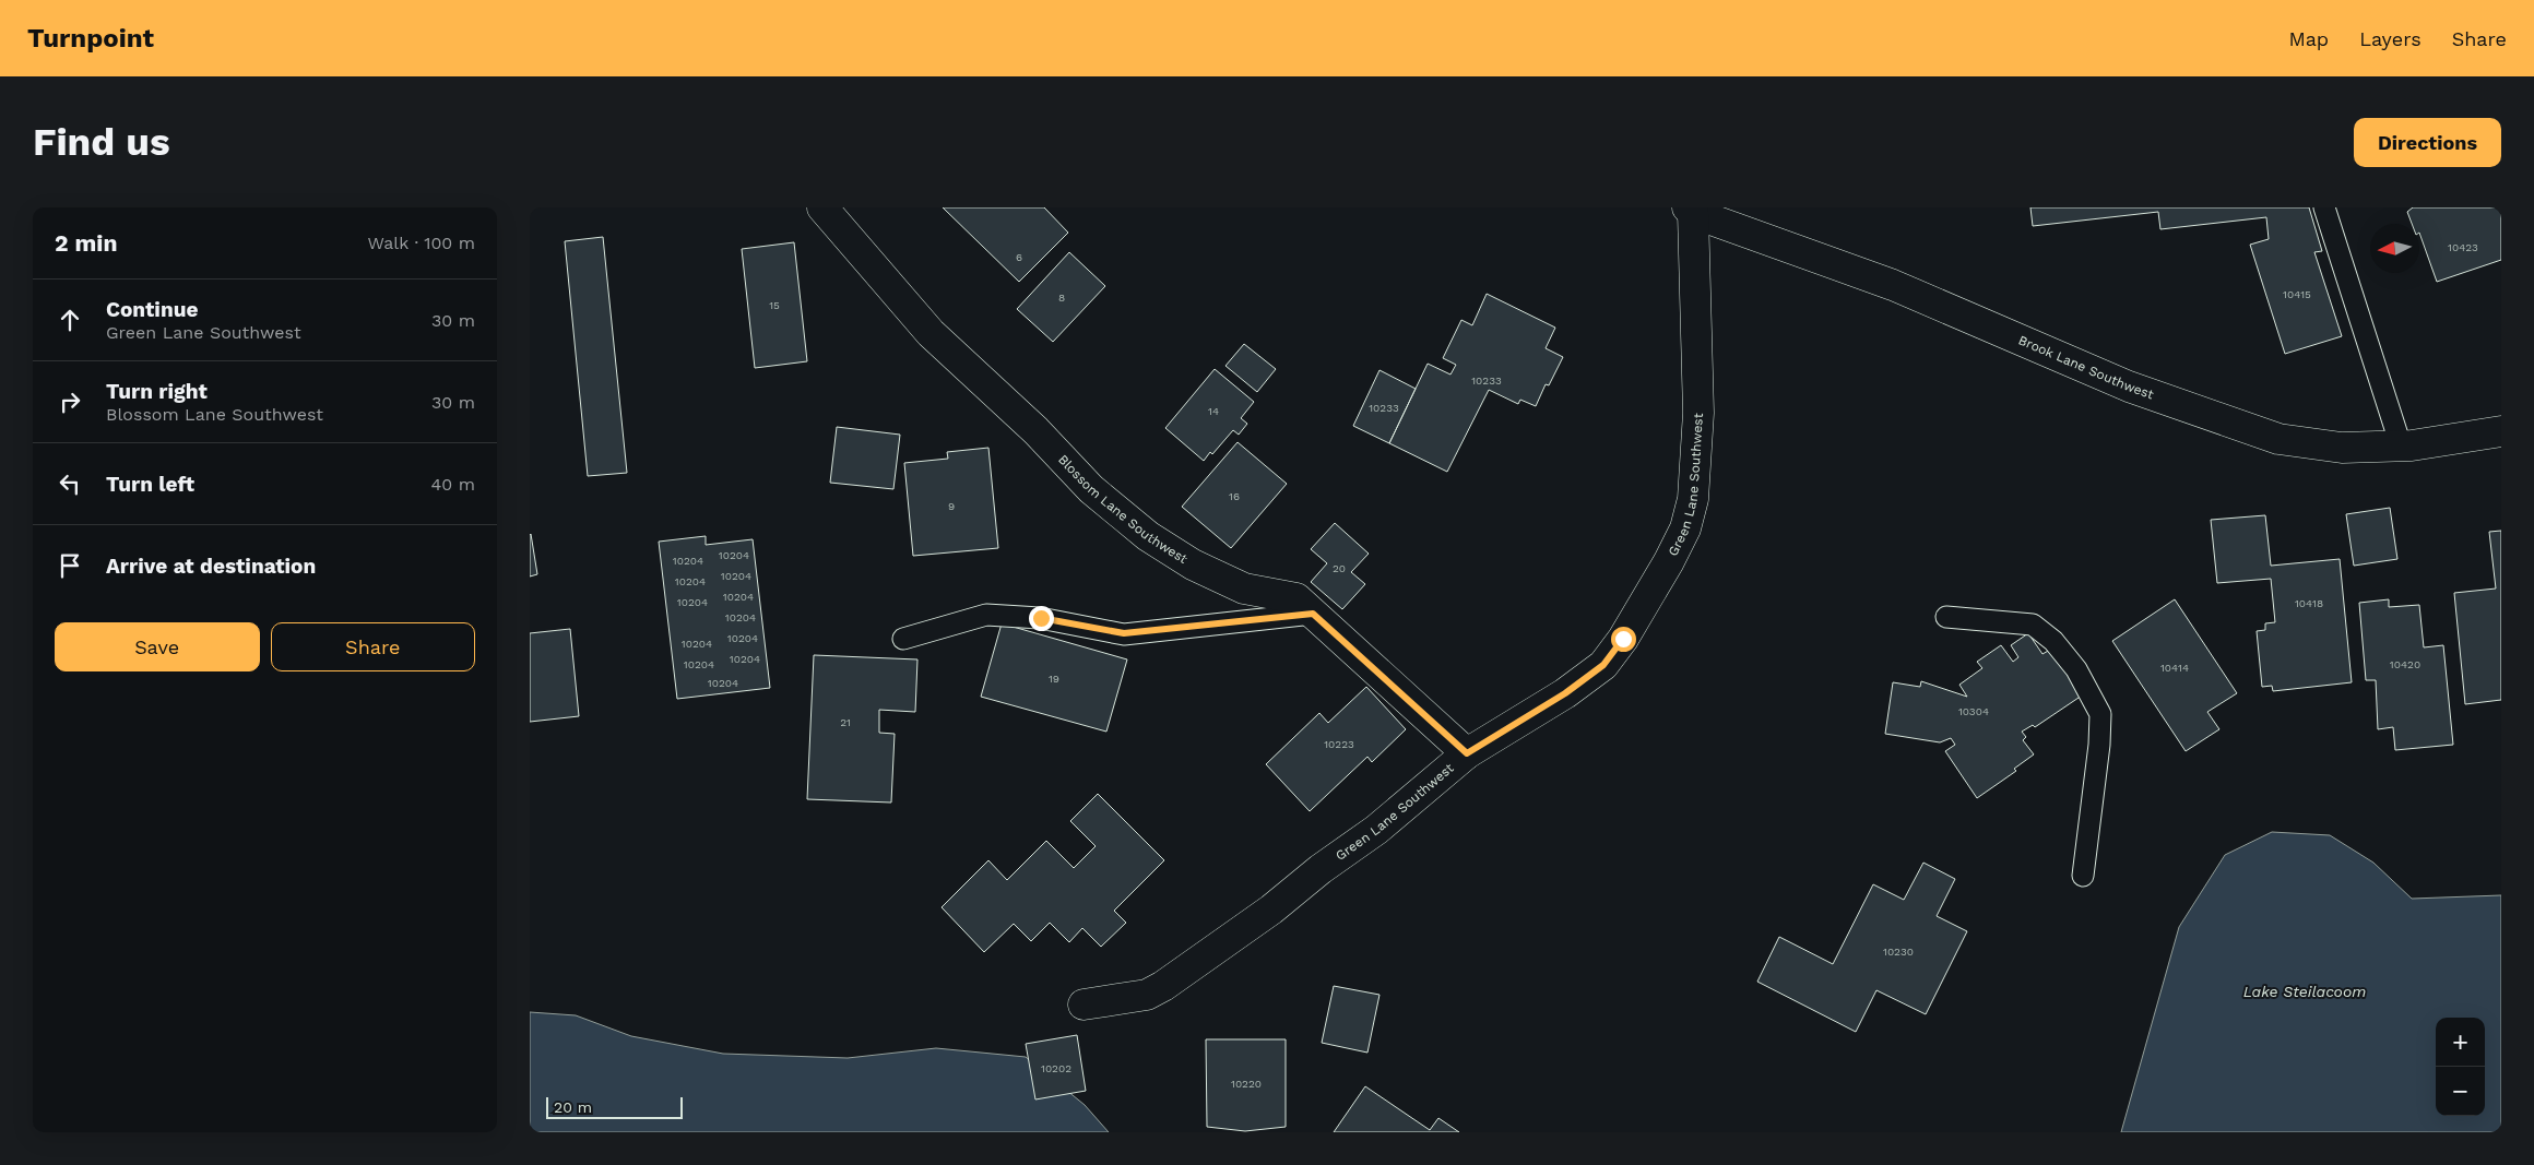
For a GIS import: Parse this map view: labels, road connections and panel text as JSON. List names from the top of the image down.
{
  "streets": {
    "street": ["Brook Lane Southwest", "Green Lane Southwest", "Blossom Lane Southwest"]
  },
  "crossings": [
    ["Brook Lane Southwest", "Green Lane Southwest"],
    ["Green Lane Southwest", "Blossom Lane Southwest"]
  ],
  "water": ["Lake Steilacoom"],
  "house_numbers": [
    "10423",
    "6",
    "10415",
    "8",
    "15",
    "10233",
    "10233",
    "14",
    "16",
    "9",
    "10204",
    "10204",
    "20",
    "10204",
    "10204",
    "10204",
    "10204",
    "10418",
    "10204",
    "10204",
    "10204",
    "10204",
    "10204",
    "10420",
    "10414",
    "19",
    "10204",
    "10304",
    "21",
    "10223",
    "10230",
    "10202",
    "10220"
  ],
  "scale_bar": "20 m",
  "north": "left",
  "page": {
    "header": "Turnpoint",
    "nav": ["Map", "Layers", "Share"],
    "buttons": [
      "Directions",
      ["Save", "Share"]
    ],
    "title": "Find us",
    "heading": ["2 min", "Walk · 100 m"],
    "list": [
      ["Continue", "Green Lane Southwest", "30 m"],
      ["Turn right", "Blossom Lane Southwest", "30 m"],
      ["Turn left", "40 m"],
      "Arrive at destination"
    ],
    "map_buttons": ["+", "−"],
    "scale": "20 m"
  }
}
